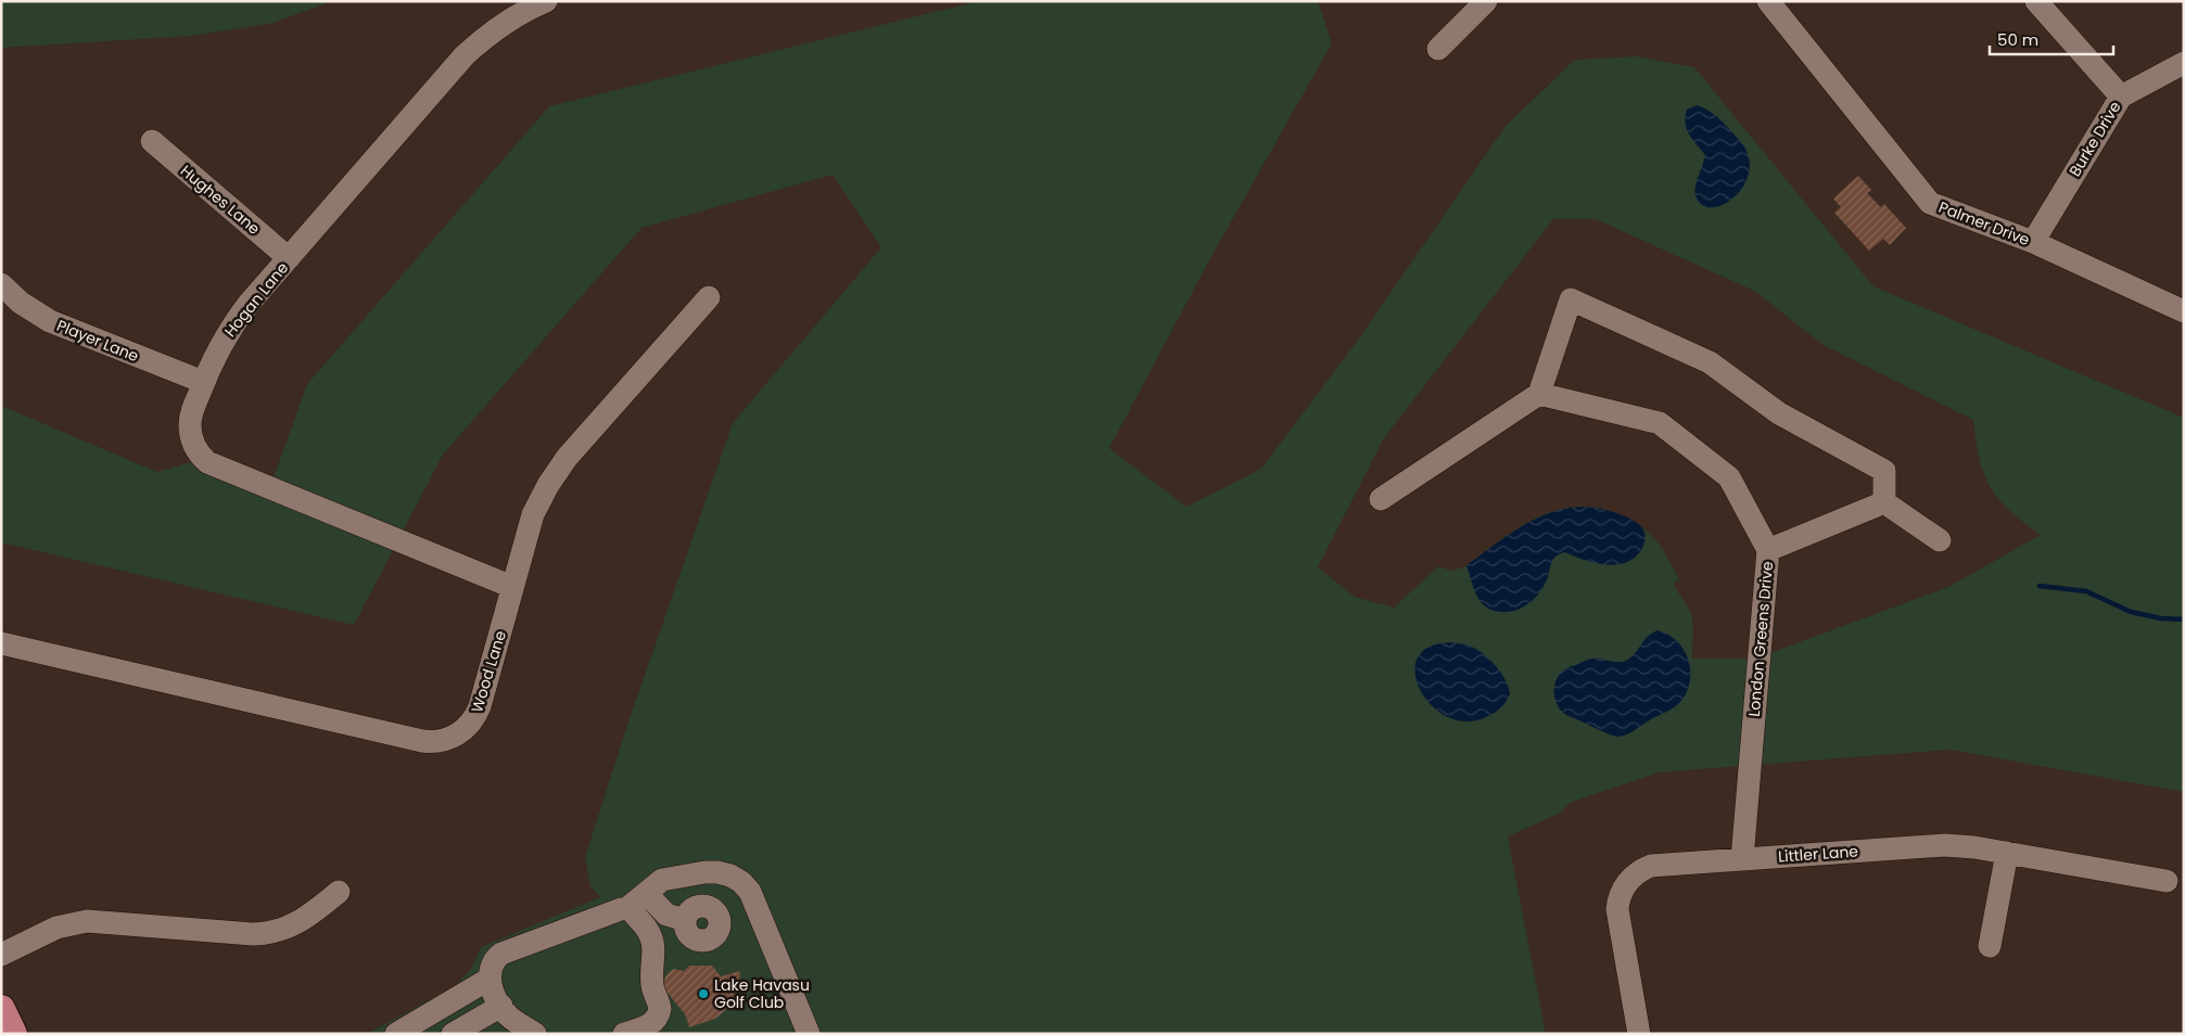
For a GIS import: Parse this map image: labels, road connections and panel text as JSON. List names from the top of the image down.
{
  "streets": {
    "street": [
      "Burke Drive",
      "Hughes Lane",
      "Palmer Drive",
      "Hogan Lane",
      "Player Lane",
      "London Greens Drive",
      "Wood Lane",
      "Littler Lane"
    ]
  },
  "crossings": [
    ["Burke Drive", "Palmer Drive"],
    ["Hughes Lane", "Hogan Lane"],
    ["Hogan Lane", "Player Lane"],
    ["Hogan Lane", "Wood Lane"],
    ["London Greens Drive", "Littler Lane"]
  ],
  "places": ["Lake Havasu Golf Club"],
  "scale_bar": "50 m"
}
